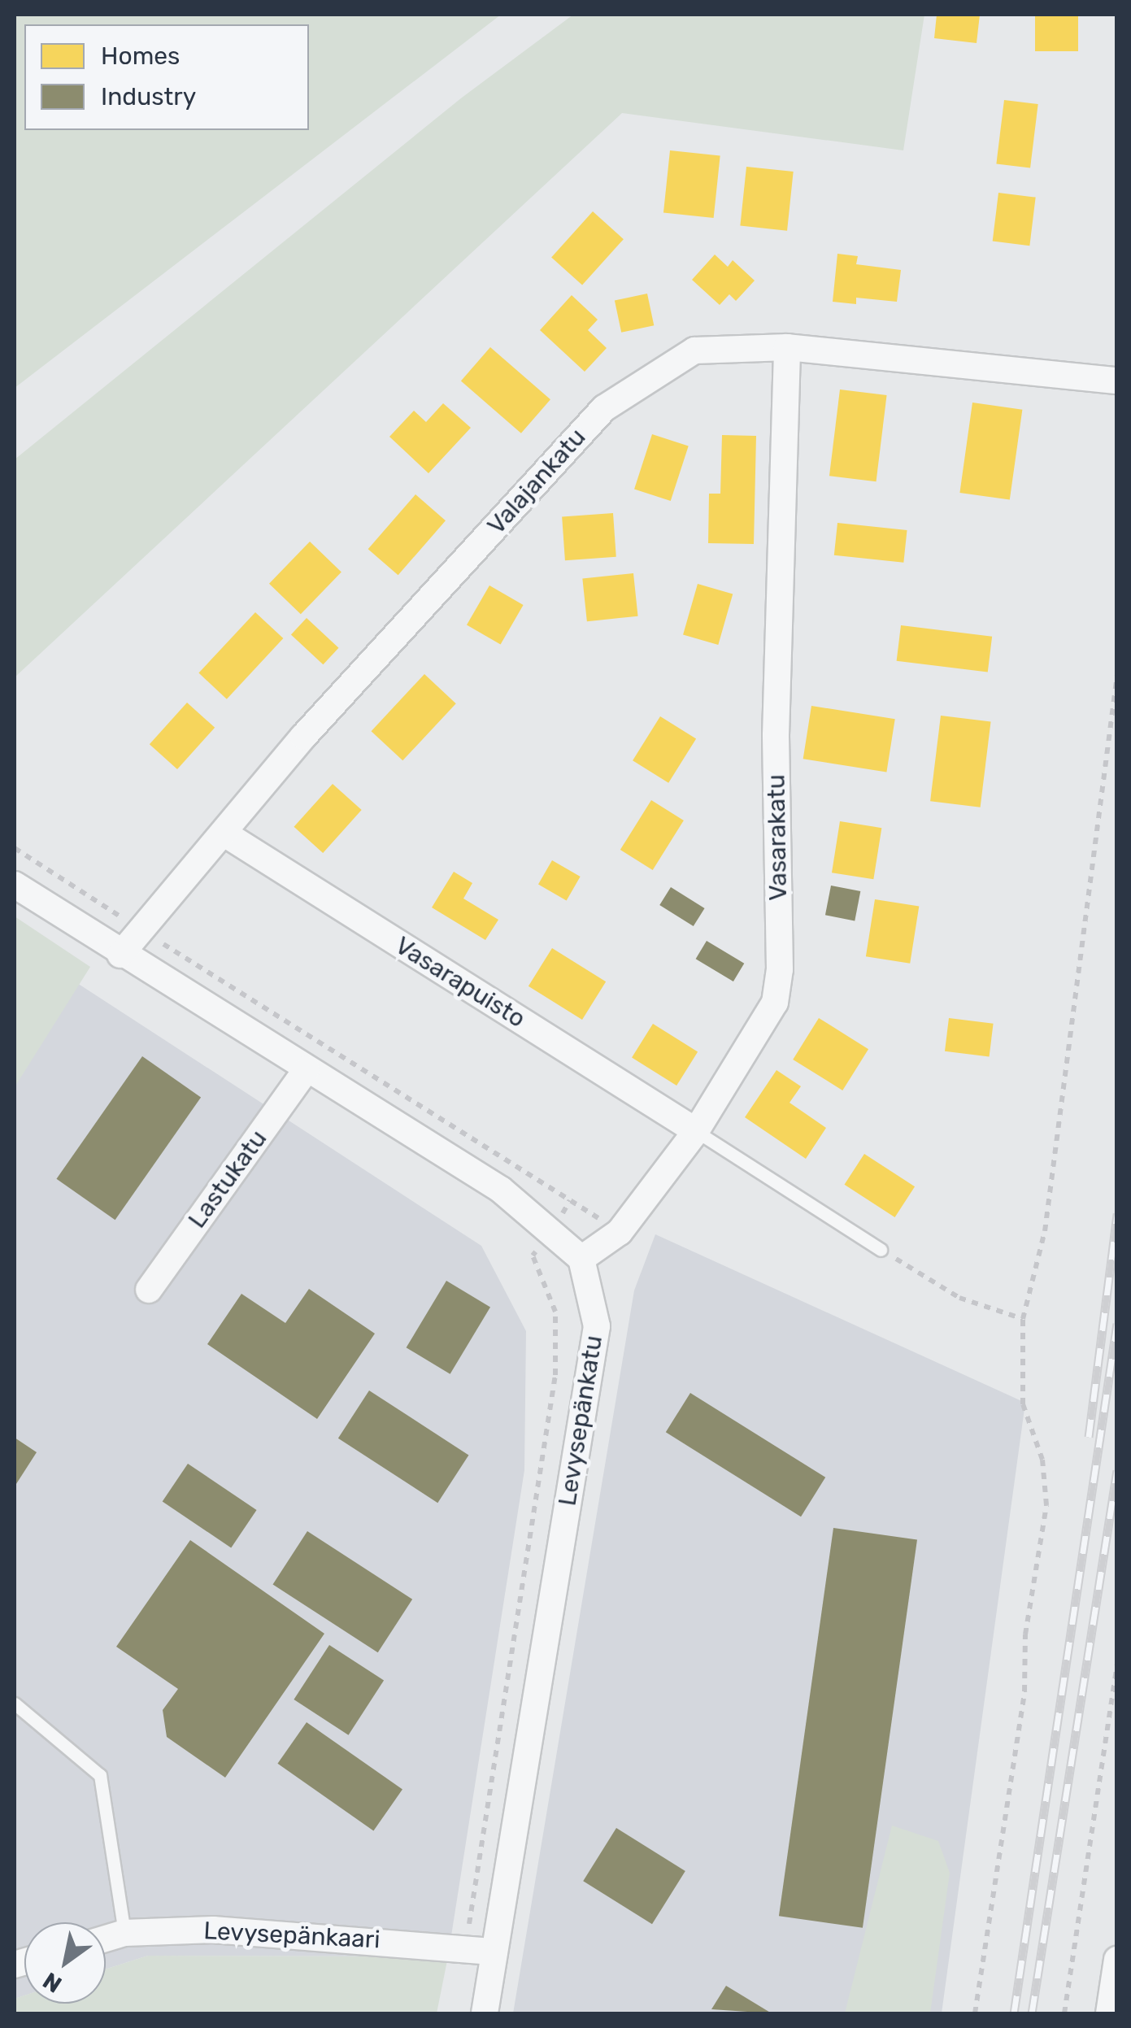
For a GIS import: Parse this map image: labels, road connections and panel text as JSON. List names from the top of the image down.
{
  "streets": {
    "street": [
      "Valajankatu",
      "Vasarakatu",
      "Vasarapuisto",
      "Lastukatu",
      "Levysepänkatu",
      "Levysepänkaari"
    ]
  },
  "crossings": [
    ["Valajankatu", "Vasarakatu"],
    ["Valajankatu", "Vasarapuisto"],
    ["Vasarakatu", "Vasarapuisto"],
    ["Vasarakatu", "Levysepänkatu"],
    ["Levysepänkatu", "Levysepänkaari"]
  ],
  "legend": ["Homes", "Industry"],
  "north": "bottom left"
}
